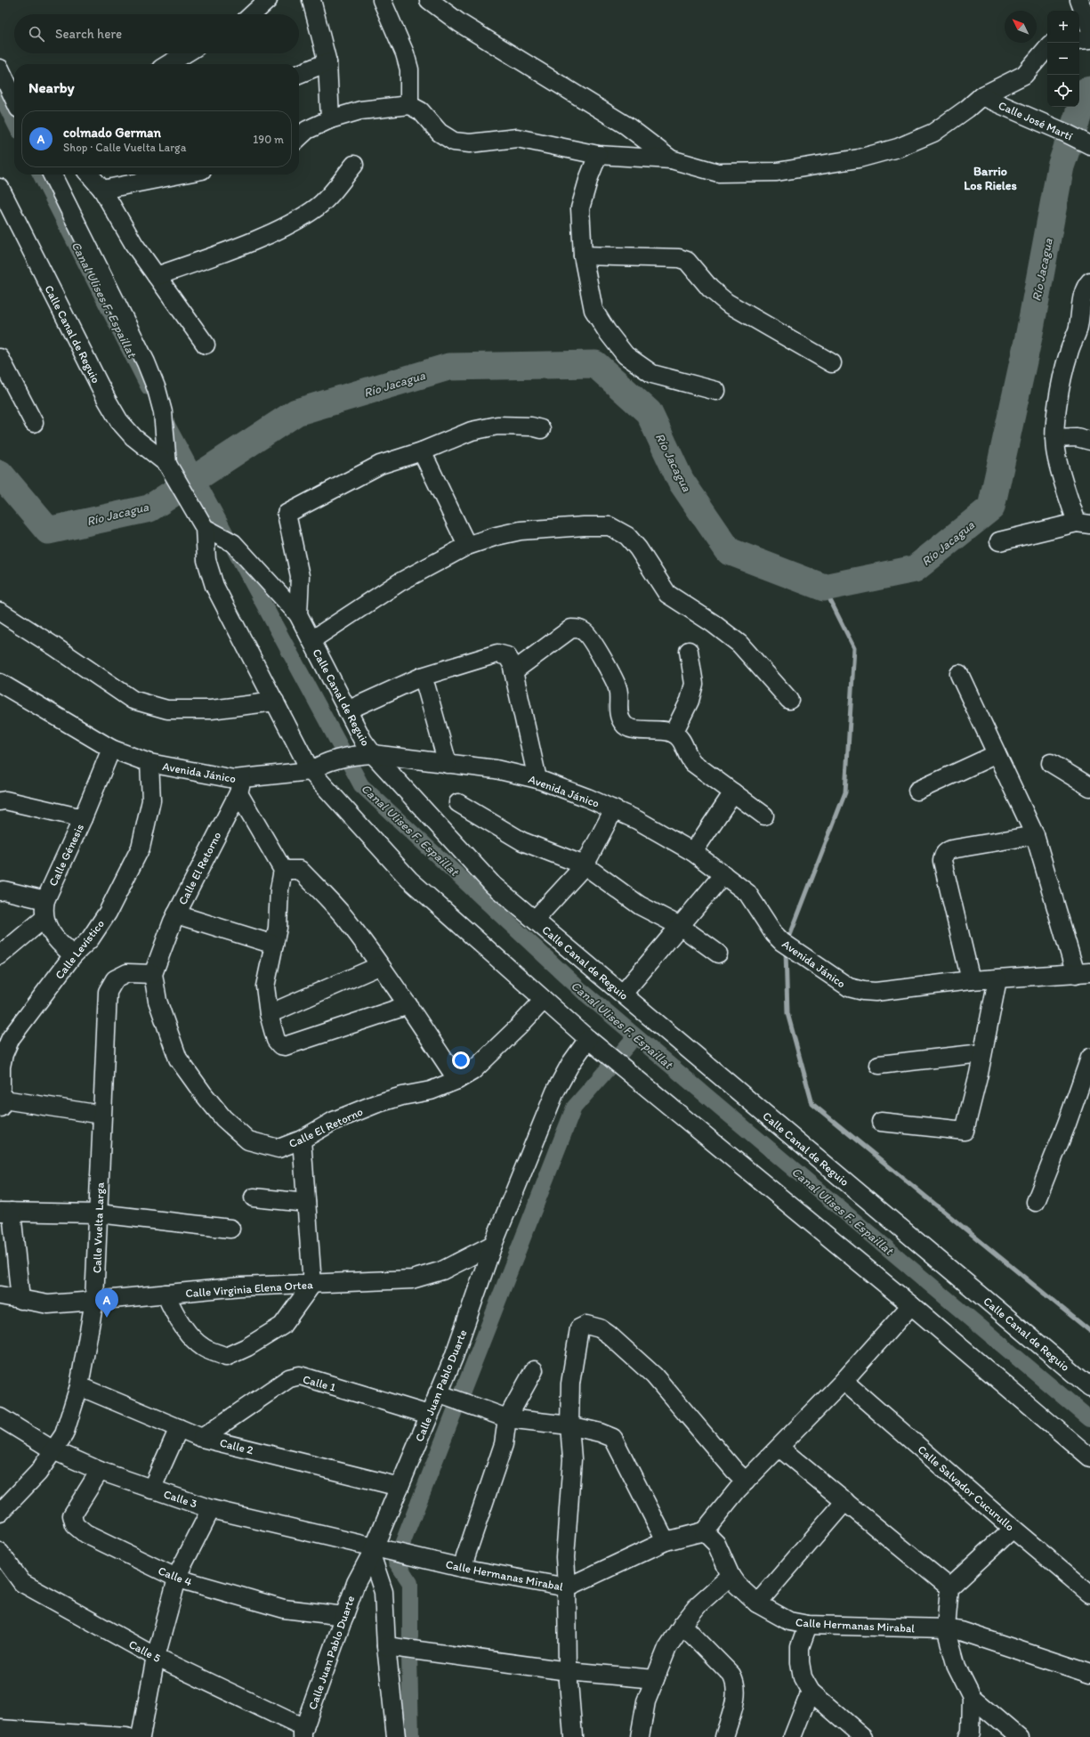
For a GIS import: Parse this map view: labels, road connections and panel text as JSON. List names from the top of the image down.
{
  "streets": {
    "street": [
      "Calle José Martí",
      "Calle Canal de Reguio",
      "Avenida Jánico",
      "Calle Génesis",
      "Calle El Retorno",
      "Calle Levístico",
      "Calle Vuelta Larga",
      "Calle Virginia Elena Ortea",
      "Calle 1",
      "Calle Juan Pablo Duarte",
      "Calle 2",
      "Calle Salvador Cucurullo",
      "Calle 3",
      "Calle Hermanas Mirabal",
      "Calle 4",
      "Calle 5"
    ]
  },
  "crossings": [
    ["Calle Canal de Reguio", "Avenida Jánico"],
    ["Avenida Jánico", "Calle Génesis"],
    ["Avenida Jánico", "Calle El Retorno"],
    ["Avenida Jánico", "Calle Levístico"],
    ["Calle El Retorno", "Calle Vuelta Larga"],
    ["Calle Vuelta Larga", "Calle Virginia Elena Ortea"],
    ["Calle Vuelta Larga", "Calle 2"],
    ["Calle Vuelta Larga", "Calle 3"],
    ["Calle Virginia Elena Ortea", "Calle Juan Pablo Duarte"],
    ["Calle 1", "Calle Juan Pablo Duarte"],
    ["Calle 1", "Calle 2"],
    ["Calle Juan Pablo Duarte", "Calle 2"],
    ["Calle Juan Pablo Duarte", "Calle 3"],
    ["Calle Juan Pablo Duarte", "Calle Hermanas Mirabal"],
    ["Calle Juan Pablo Duarte", "Calle 4"],
    ["Calle Juan Pablo Duarte", "Calle 5"],
    ["Calle 3", "Calle Hermanas Mirabal"],
    ["Calle 3", "Calle 4"]
  ],
  "districts": ["Barrio Los Rieles"],
  "water": ["Río Jacagua", "Canal Ulises F. Espaillat"],
  "north": "top left",
  "page": {
    "map_buttons": ["+", "−"],
    "search": "Search here",
    "heading": "Nearby",
    "list": [
      {
        "mark": "A",
        "name": "colmado German",
        "note": "Shop · Calle Vuelta Larga",
        "value": "190 m"
      }
    ],
    "pins": "A"
  }
}
